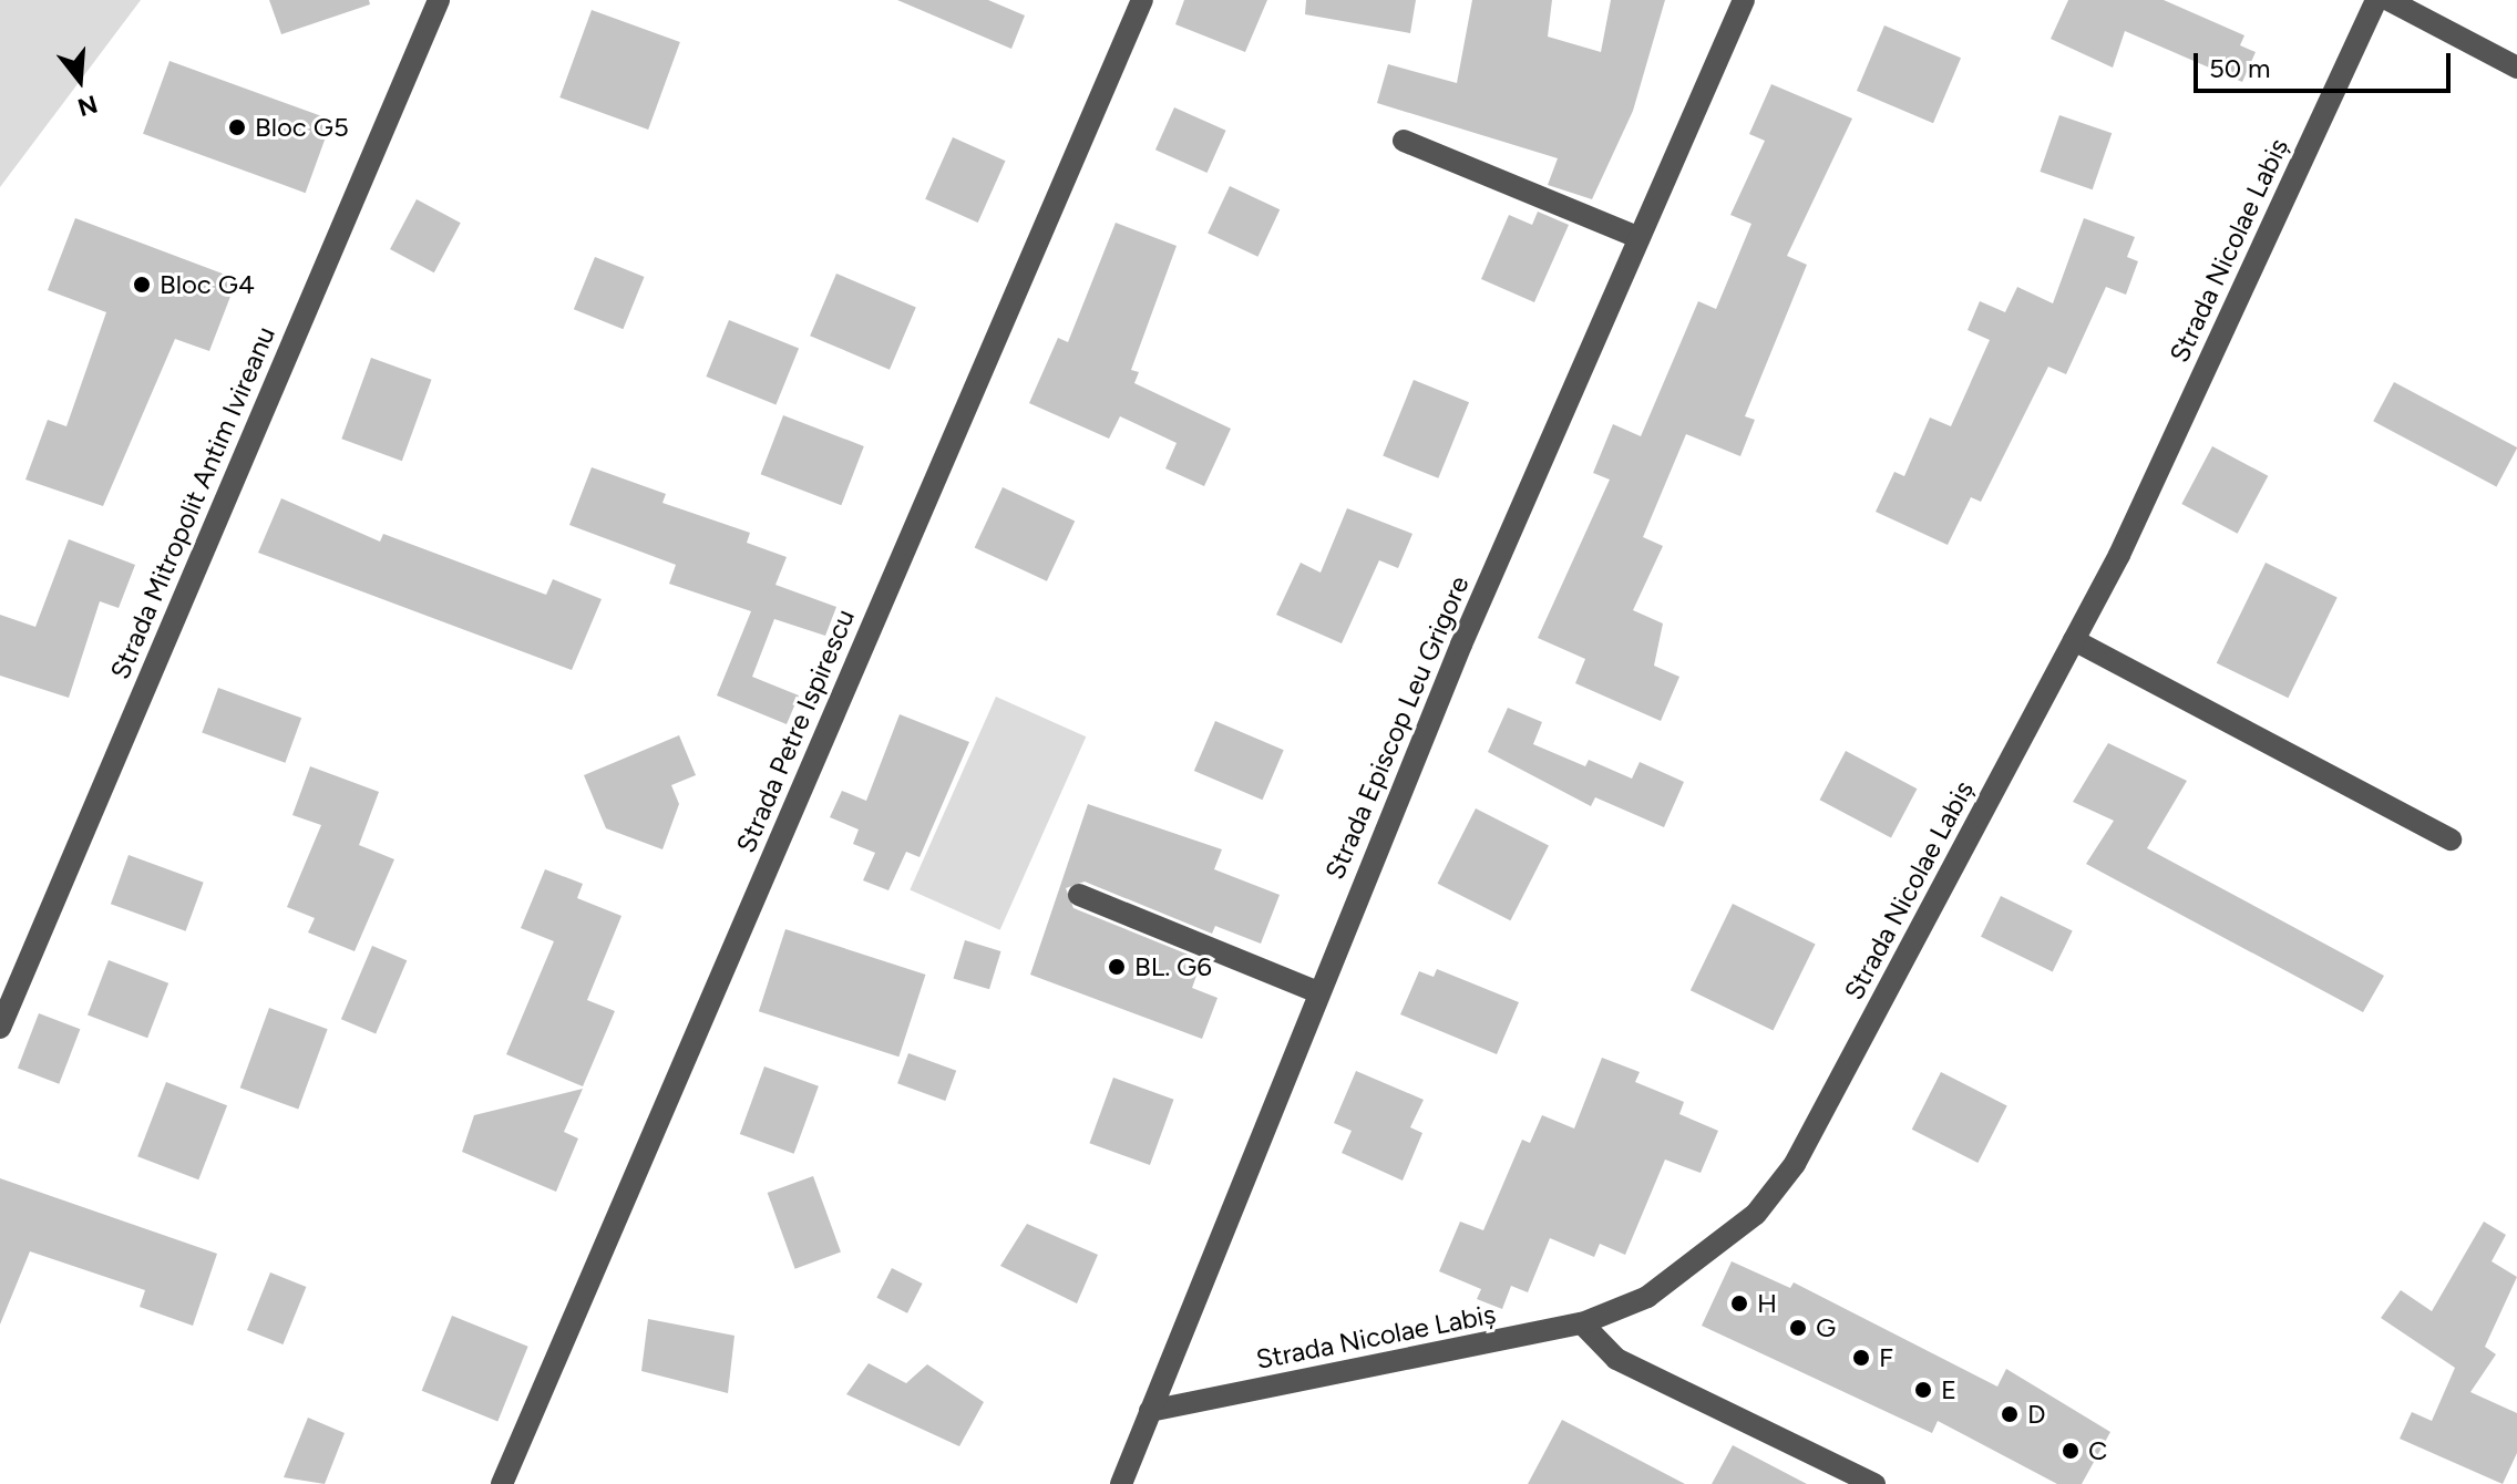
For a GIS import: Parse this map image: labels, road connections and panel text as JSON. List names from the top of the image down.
{
  "streets": {
    "street": [
      "Strada Nicolae Labiș",
      "Strada Mitropolit Antim Ivireanu",
      "Strada Episcop Leu Grigore",
      "Strada Petre Ispirescu"
    ]
  },
  "crossings": [
    ["Strada Nicolae Labiș", "Strada Episcop Leu Grigore"]
  ],
  "places": [
    "Bloc G5",
    "Bloc G4",
    "BL. G6",
    "H",
    "G",
    "F",
    "E",
    "D",
    "C"
  ],
  "scale_bar": "50 m",
  "north": "bottom"
}
